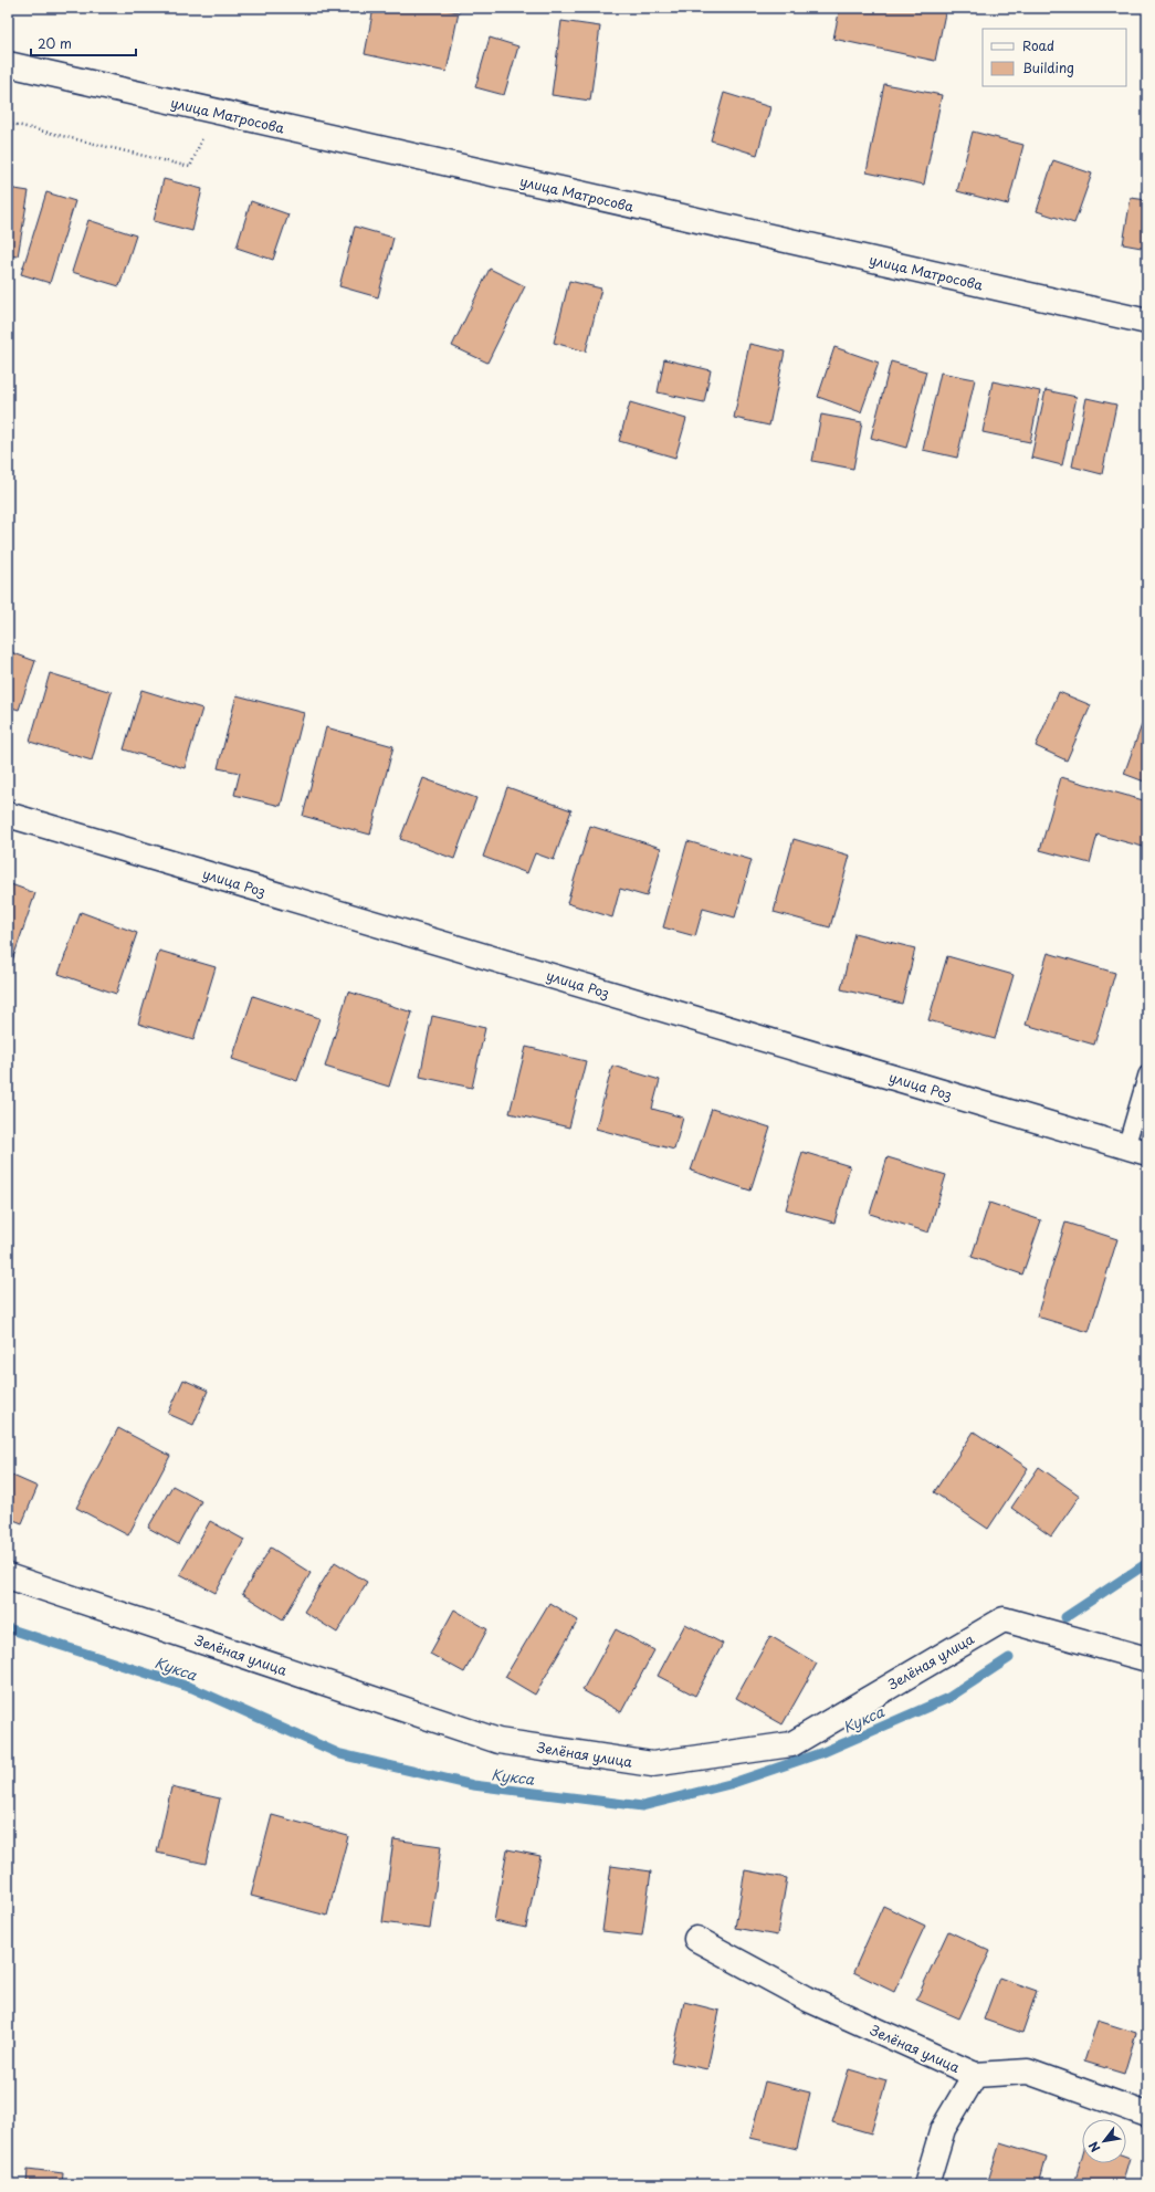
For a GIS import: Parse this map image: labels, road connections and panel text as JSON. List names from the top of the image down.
{
  "streets": {
    "street": ["улица Матросова", "улица Роз", "Зелёная улица"]
  },
  "water": ["Кукса"],
  "legend": ["Road", "Building"],
  "scale_bar": "20 m",
  "north": "bottom left"
}
